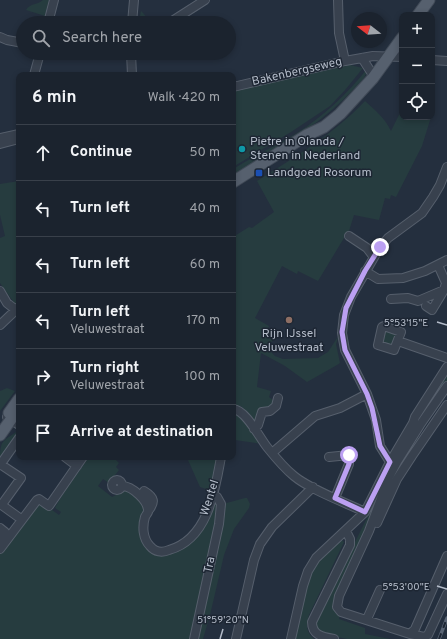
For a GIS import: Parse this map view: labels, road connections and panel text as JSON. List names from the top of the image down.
{
  "streets": {
    "street": ["Bakenbergseweg", "Wentel", "Tra"]
  },
  "crossings": [
    ["Wentel", "Tra"]
  ],
  "places": {
    "other": ["Pietre in Olanda / Stenen in Nederland", "Rijn IJssel Veluwestraat"],
    "transit": ["Landgoed Rosorum"]
  },
  "north": "left",
  "page": {
    "map_buttons": ["+", "−"],
    "search": "Search here",
    "heading": ["6 min", "Walk · 420 m"],
    "list": [
      ["Continue", "50 m"],
      ["Turn left", "40 m"],
      ["Turn left", "60 m"],
      ["Turn left", "Veluwestraat", "170 m"],
      ["Turn right", "Veluwestraat", "100 m"],
      "Arrive at destination"
    ]
  },
  "coordinates": ["5°53'15\"E", "5°53'00\"E", "51°59'20\"N"]
}
